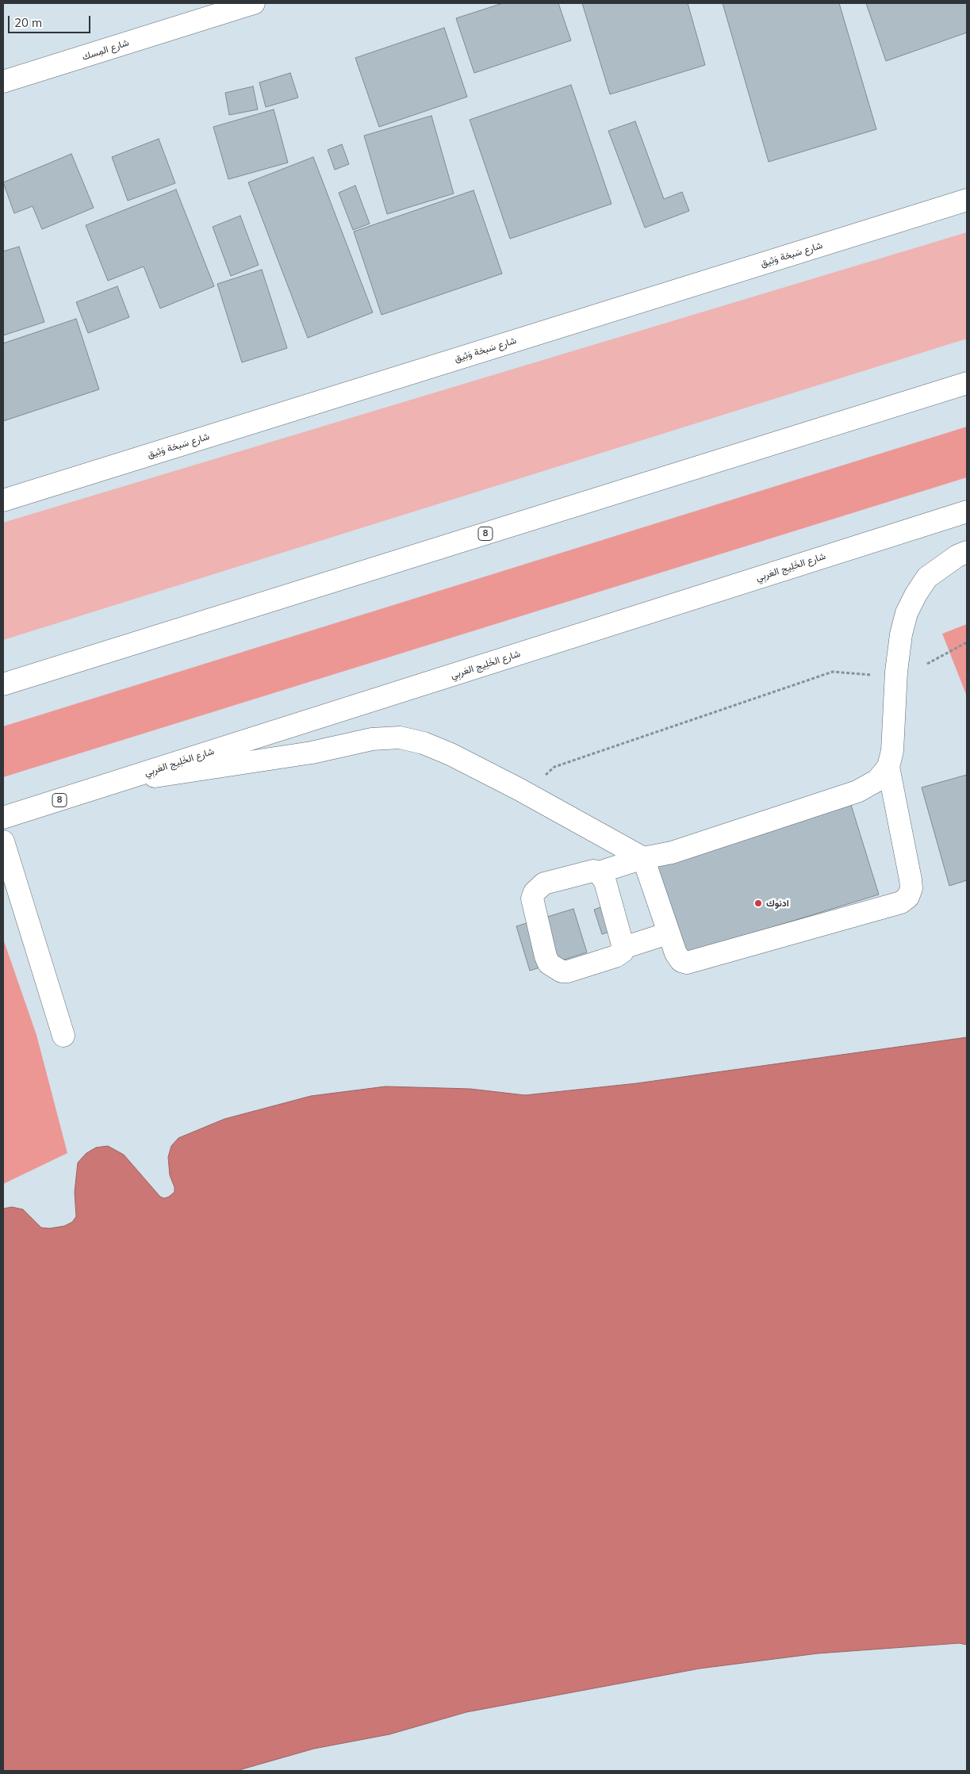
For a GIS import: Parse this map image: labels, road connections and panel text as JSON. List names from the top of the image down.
{
  "streets": {
    "main road": [
      "شارع المِسك",
      "شارع سَبخة وَثِيق",
      "8",
      "شارع الخَلِيج العَربِي"
    ]
  },
  "places": ["ادنوك"],
  "scale_bar": "20 m"
}
